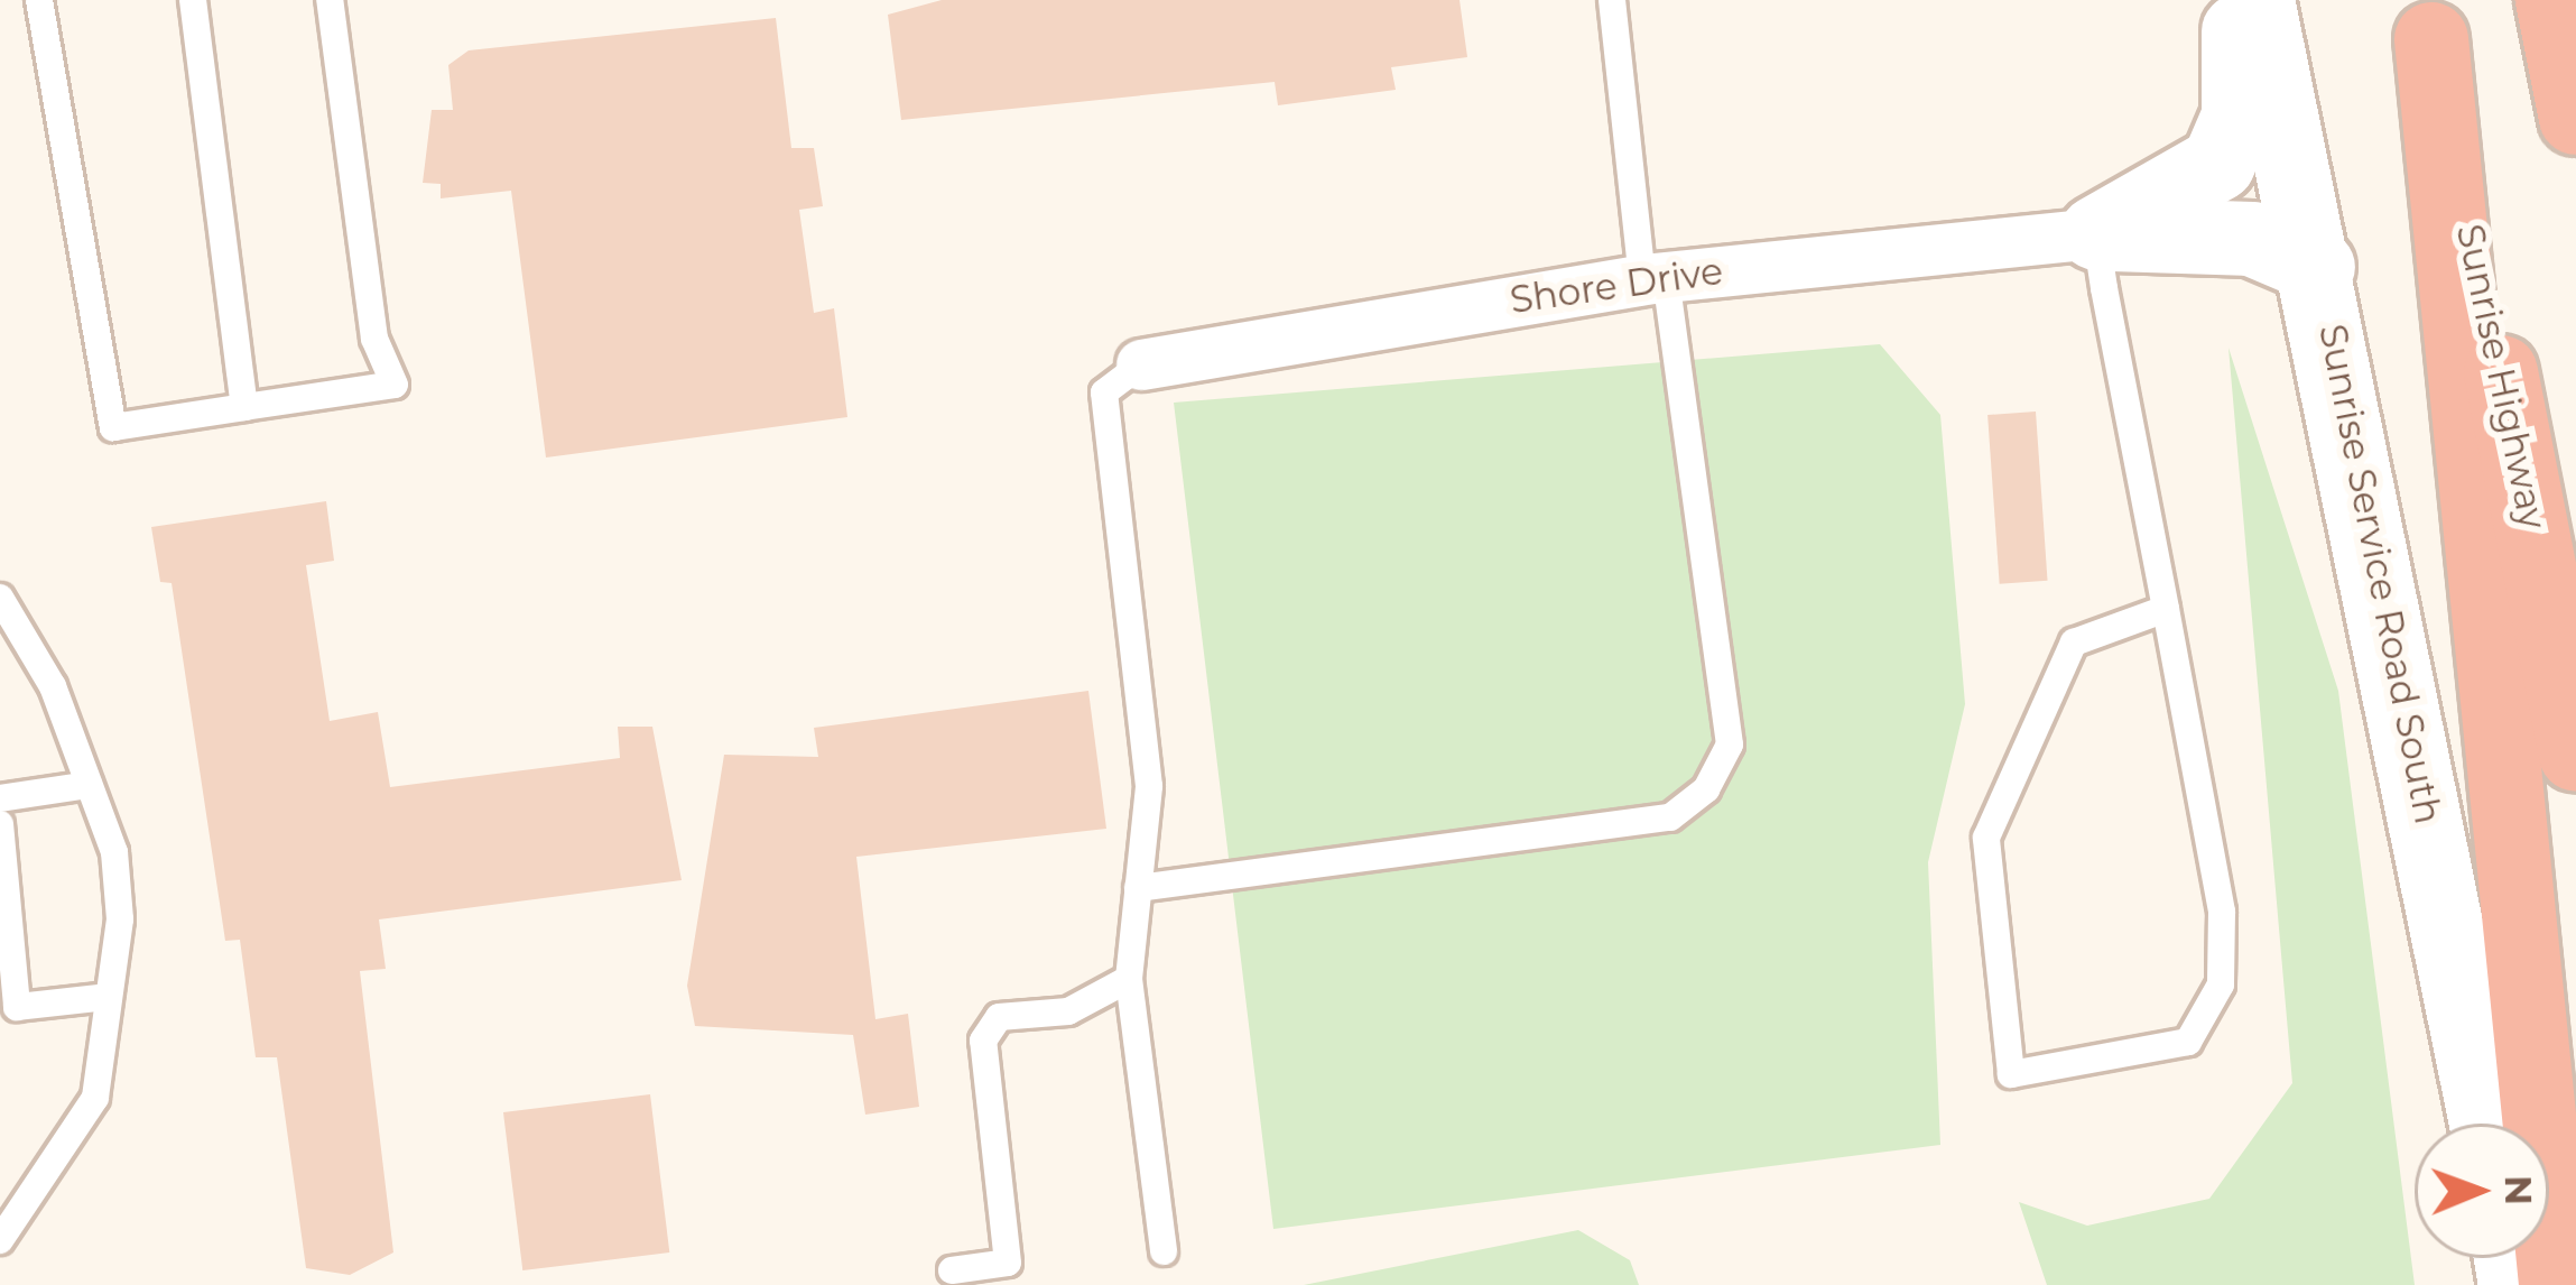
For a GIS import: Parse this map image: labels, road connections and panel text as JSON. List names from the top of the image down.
{
  "streets": {
    "highway": ["Sunrise Highway"],
    "main road": ["Sunrise Service Road South"],
    "street": ["Shore Drive"]
  },
  "north": "right"
}
